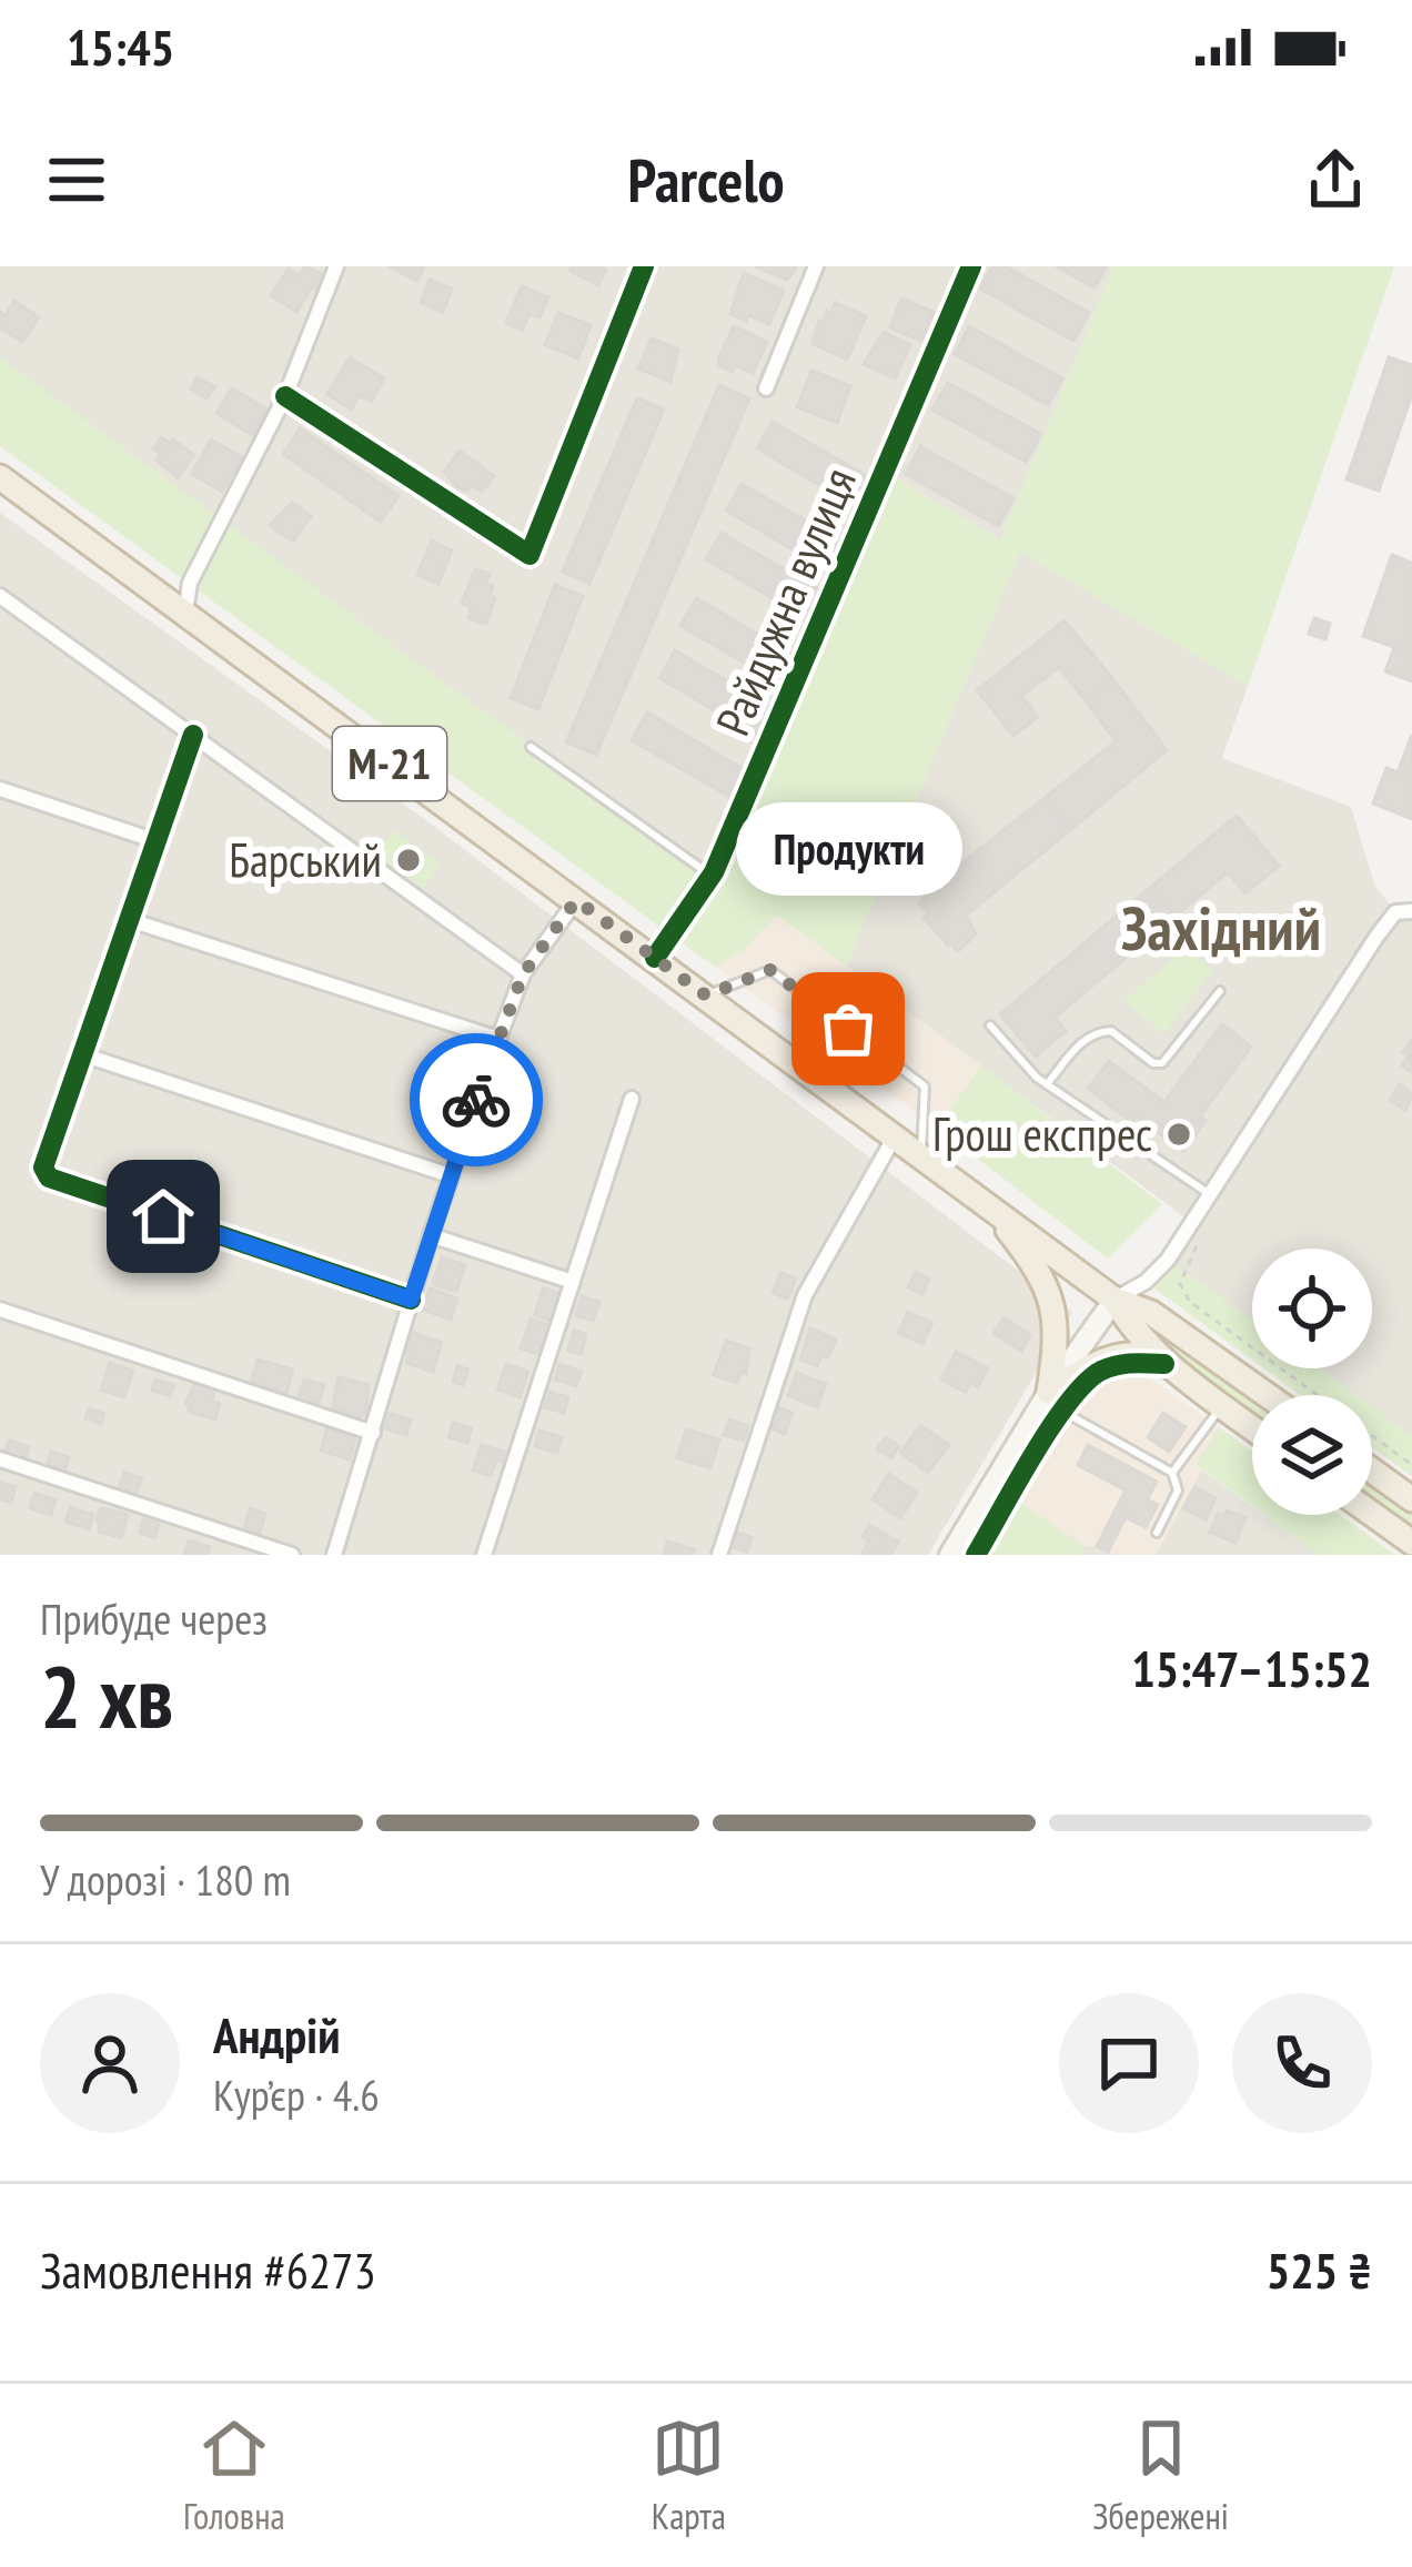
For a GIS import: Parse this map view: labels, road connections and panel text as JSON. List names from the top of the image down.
{
  "streets": {
    "highway": ["М-21"],
    "street": ["Райдужна вулиця"]
  },
  "crossings": [
    ["Райдужна вулиця", "М-21"]
  ],
  "districts": ["Західний"],
  "places": ["Барський", "Продукти", "Грош експрес"],
  "page": {
    "status": "15:45",
    "header": "Parcelo",
    "bubble": "Продукти",
    "heading": ["2 хв", "Прибуде через", "15:47–15:52"],
    "panel": [
      "Андрій",
      "Кур’єр · 4.6",
      "Замовлення #6273",
      "525 ₴"
    ],
    "bar": "У дорозі · 180 m",
    "tabs": ["Головна", "Карта", "Збережені"]
  }
}
